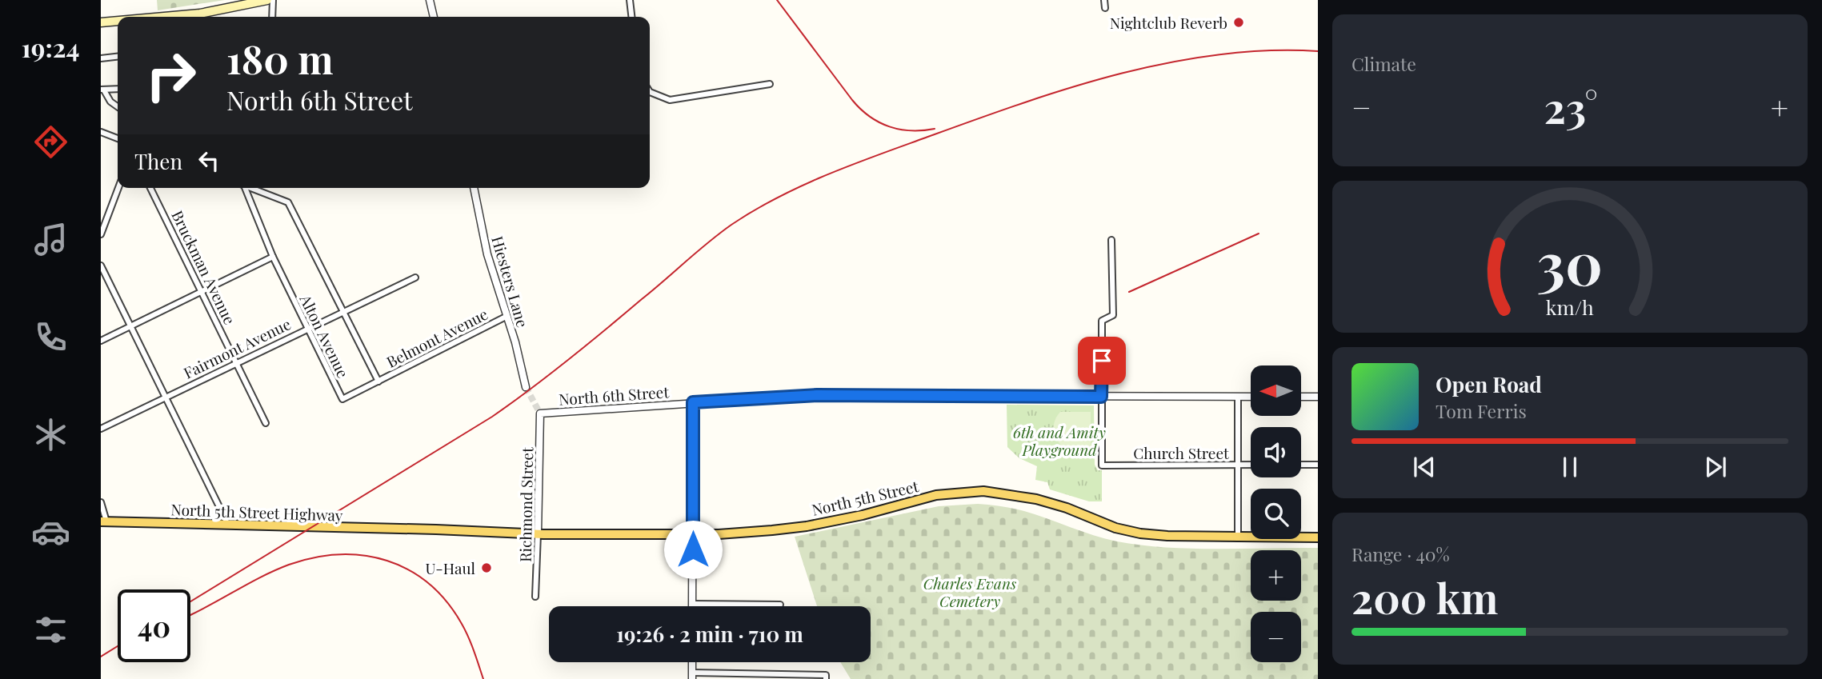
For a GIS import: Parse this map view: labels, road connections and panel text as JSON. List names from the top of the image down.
{
  "streets": {
    "main road": ["North 5th Street", "North 5th Street Highway"],
    "street": [
      "Bruckman Avenue",
      "Hiesters Lane",
      "Alton Avenue",
      "Belmont Avenue",
      "Fairmont Avenue",
      "North 6th Street",
      "Church Street",
      "Richmond Street"
    ]
  },
  "crossings": [
    ["Bruckman Avenue", "Fairmont Avenue"],
    ["Hiesters Lane", "Belmont Avenue"],
    ["Alton Avenue", "Belmont Avenue"],
    ["Alton Avenue", "Fairmont Avenue"],
    ["North 6th Street", "Church Street"],
    ["North 6th Street", "Richmond Street"],
    ["North 5th Street", "Richmond Street"],
    ["North 5th Street", "North 5th Street Highway"]
  ],
  "parks": ["6th and Amity Playground", "Charles Evans Cemetery"],
  "places": ["Nightclub Reverb", "U-Haul"],
  "north": "left",
  "page": {
    "tabs": "19:24",
    "tile": [
      "Climate",
      ["Range · 40%", "200 km"]
    ],
    "turn": ["180 m", "North 6th Street"],
    "heat": ["−", "23°", "+"],
    "then": "Then",
    "song": ["Open Road", "Tom Ferris"],
    "map_buttons": ["+", "−"],
    "limit": "40",
    "trip": "19:26 · 2 min · 710 m",
    "gauge": ["30", "km/h"]
  }
}
